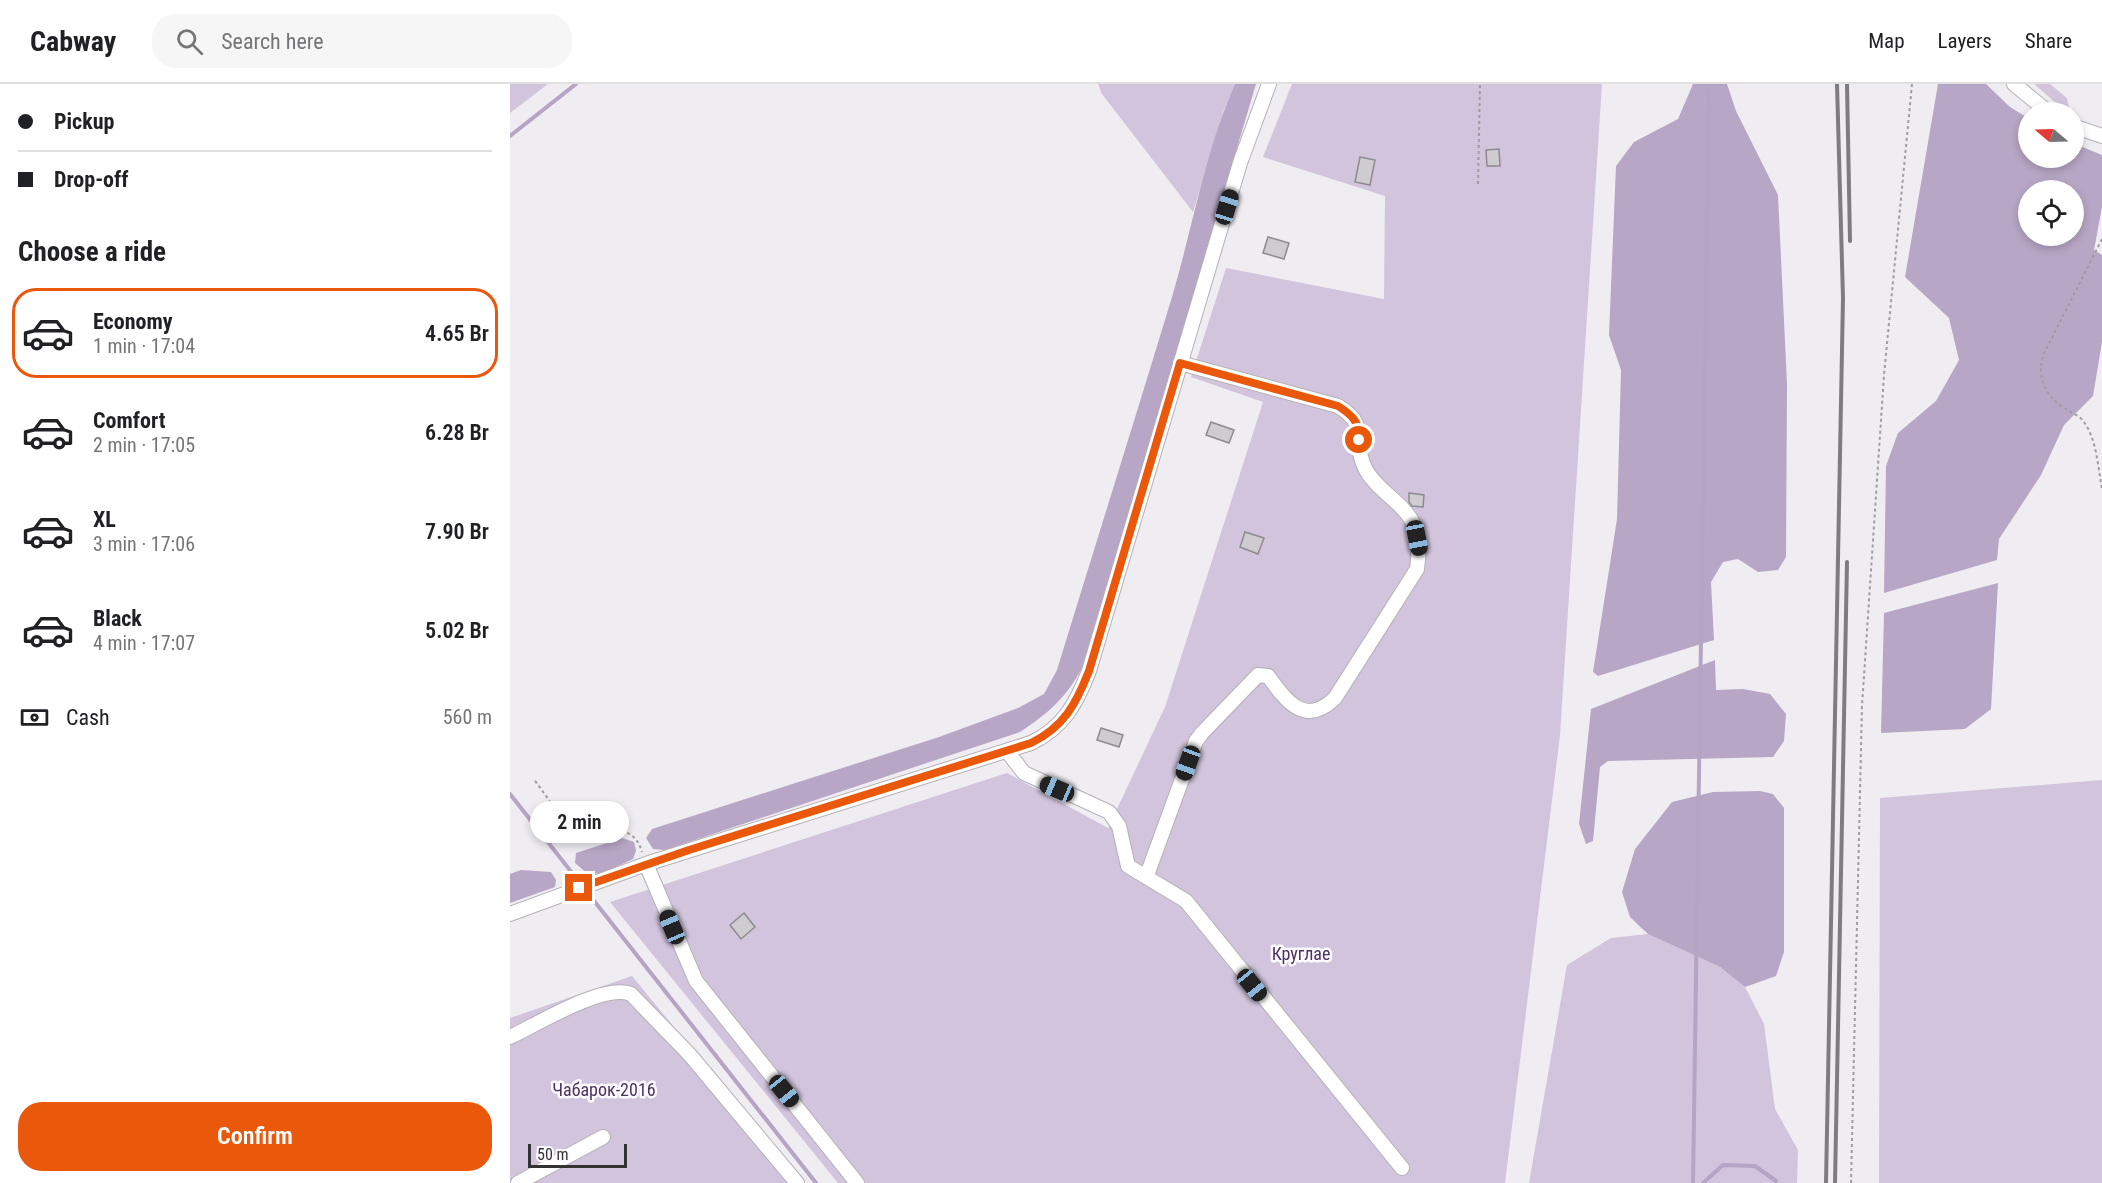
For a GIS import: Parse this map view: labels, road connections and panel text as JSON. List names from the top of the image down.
{
  "parks": ["Круглае", "Чабарок-2016"],
  "scale_bar": "50 m",
  "north": "left",
  "page": {
    "header": "Cabway",
    "search": "Search here",
    "nav": ["Map", "Layers", "Share"],
    "banner": ["Pickup", "Drop-off"],
    "heading": "Choose a ride",
    "list": [
      {
        "name": "Economy",
        "note": "1 min · 17:04",
        "value": "4.65 Br"
      },
      {
        "name": "Comfort",
        "note": "2 min · 17:05",
        "value": "6.28 Br"
      },
      {
        "name": "XL",
        "note": "3 min · 17:06",
        "value": "7.90 Br"
      },
      {
        "name": "Black",
        "note": "4 min · 17:07",
        "value": "5.02 Br"
      }
    ],
    "pay": ["Cash", "560 m"],
    "bubble": "2 min",
    "buttons": "Confirm",
    "scale": "50 m"
  }
}
